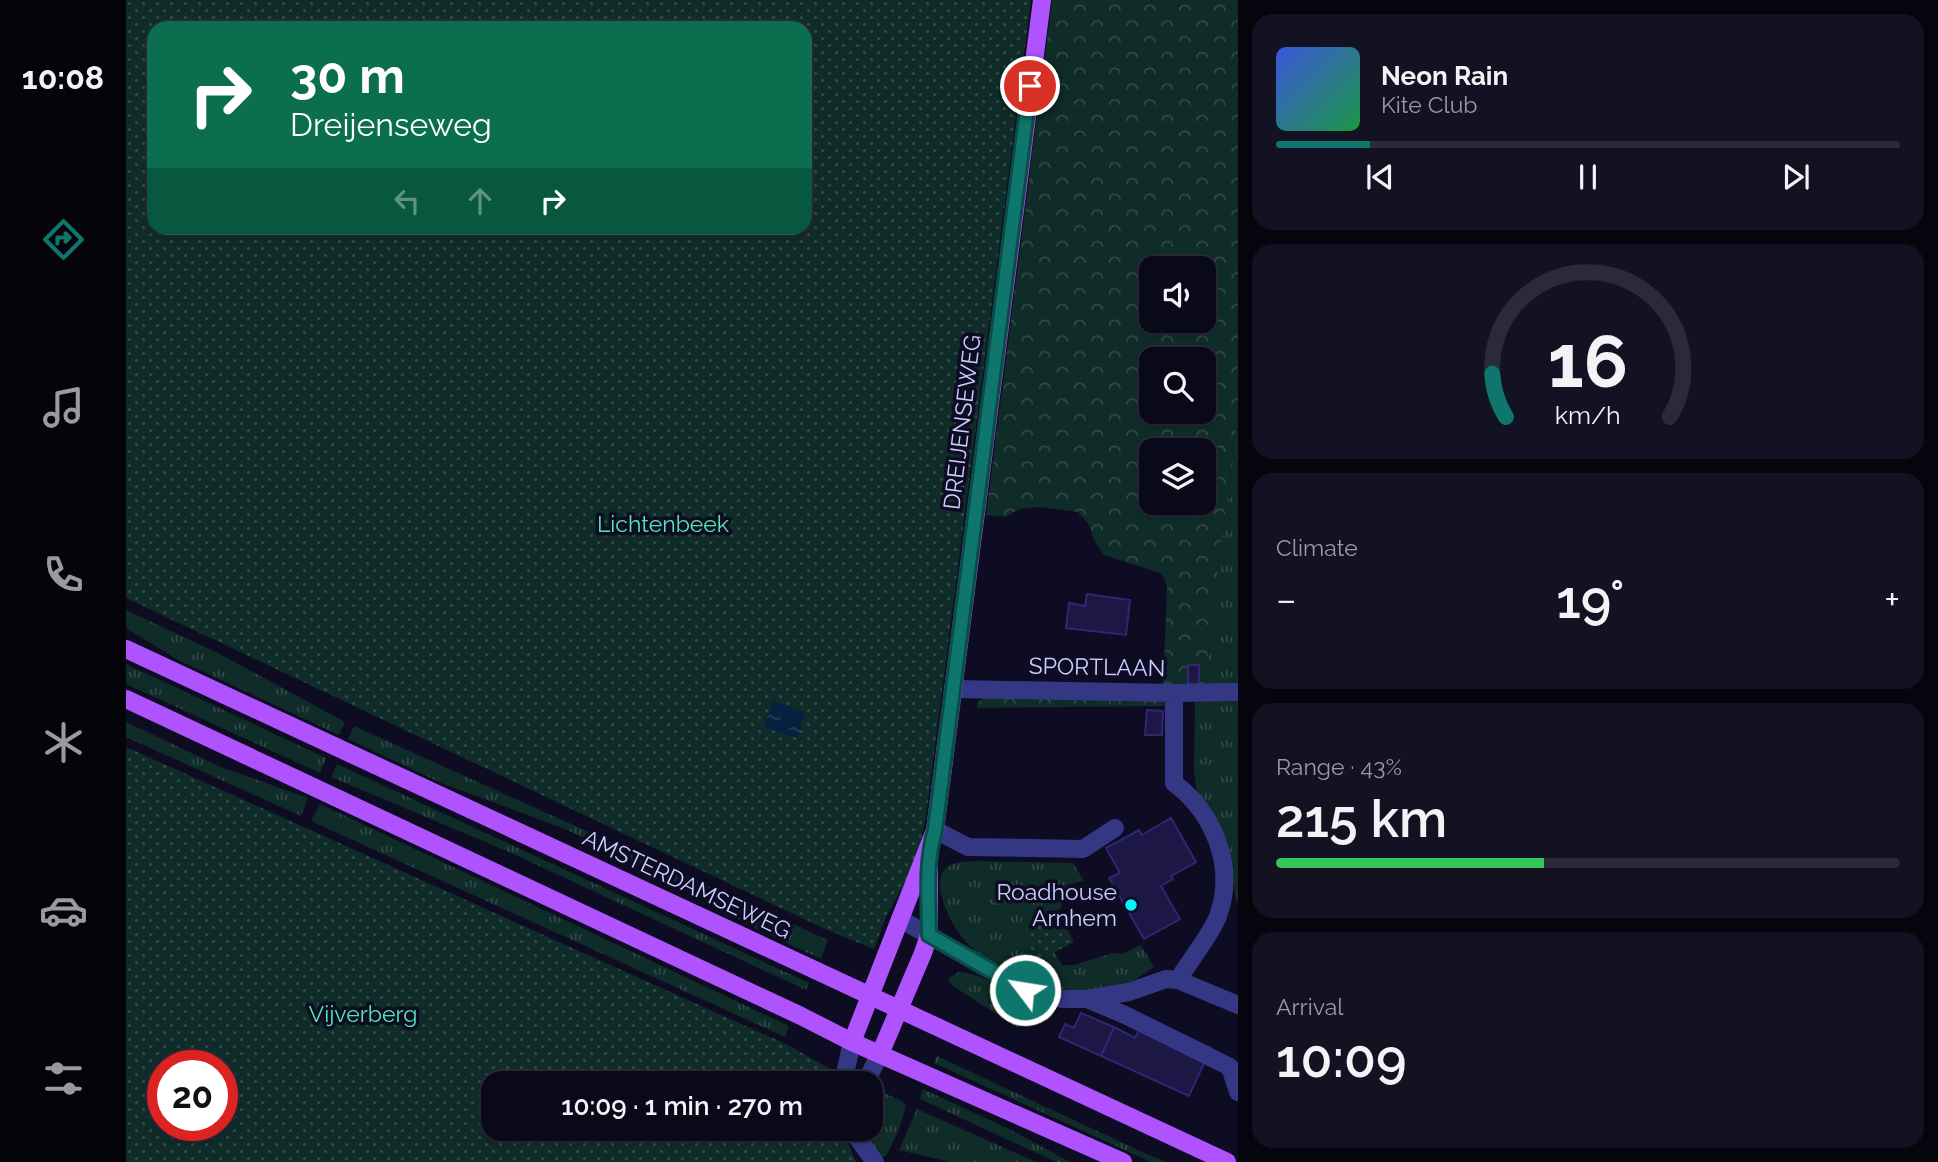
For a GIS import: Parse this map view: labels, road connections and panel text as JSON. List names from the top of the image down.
{
  "streets": {
    "main road": ["DREIJENSEWEG", "AMSTERDAMSEWEG"],
    "street": ["SPORTLAAN"]
  },
  "crossings": [
    ["DREIJENSEWEG", "SPORTLAAN"],
    ["DREIJENSEWEG", "AMSTERDAMSEWEG"]
  ],
  "parks": ["Lichtenbeek", "Vijverberg"],
  "places": ["Roadhouse Arnhem"],
  "page": {
    "tabs": "10:08",
    "turn": ["30 m", "Dreijenseweg"],
    "song": ["Neon Rain", "Kite Club"],
    "tile": [
      "Climate",
      ["Range · 43%", "215 km"],
      ["Arrival", "10:09"]
    ],
    "heat": ["−", "19°", "+"],
    "limit": "20",
    "trip": "10:09 · 1 min · 270 m",
    "gauge": ["16", "km/h"]
  }
}
